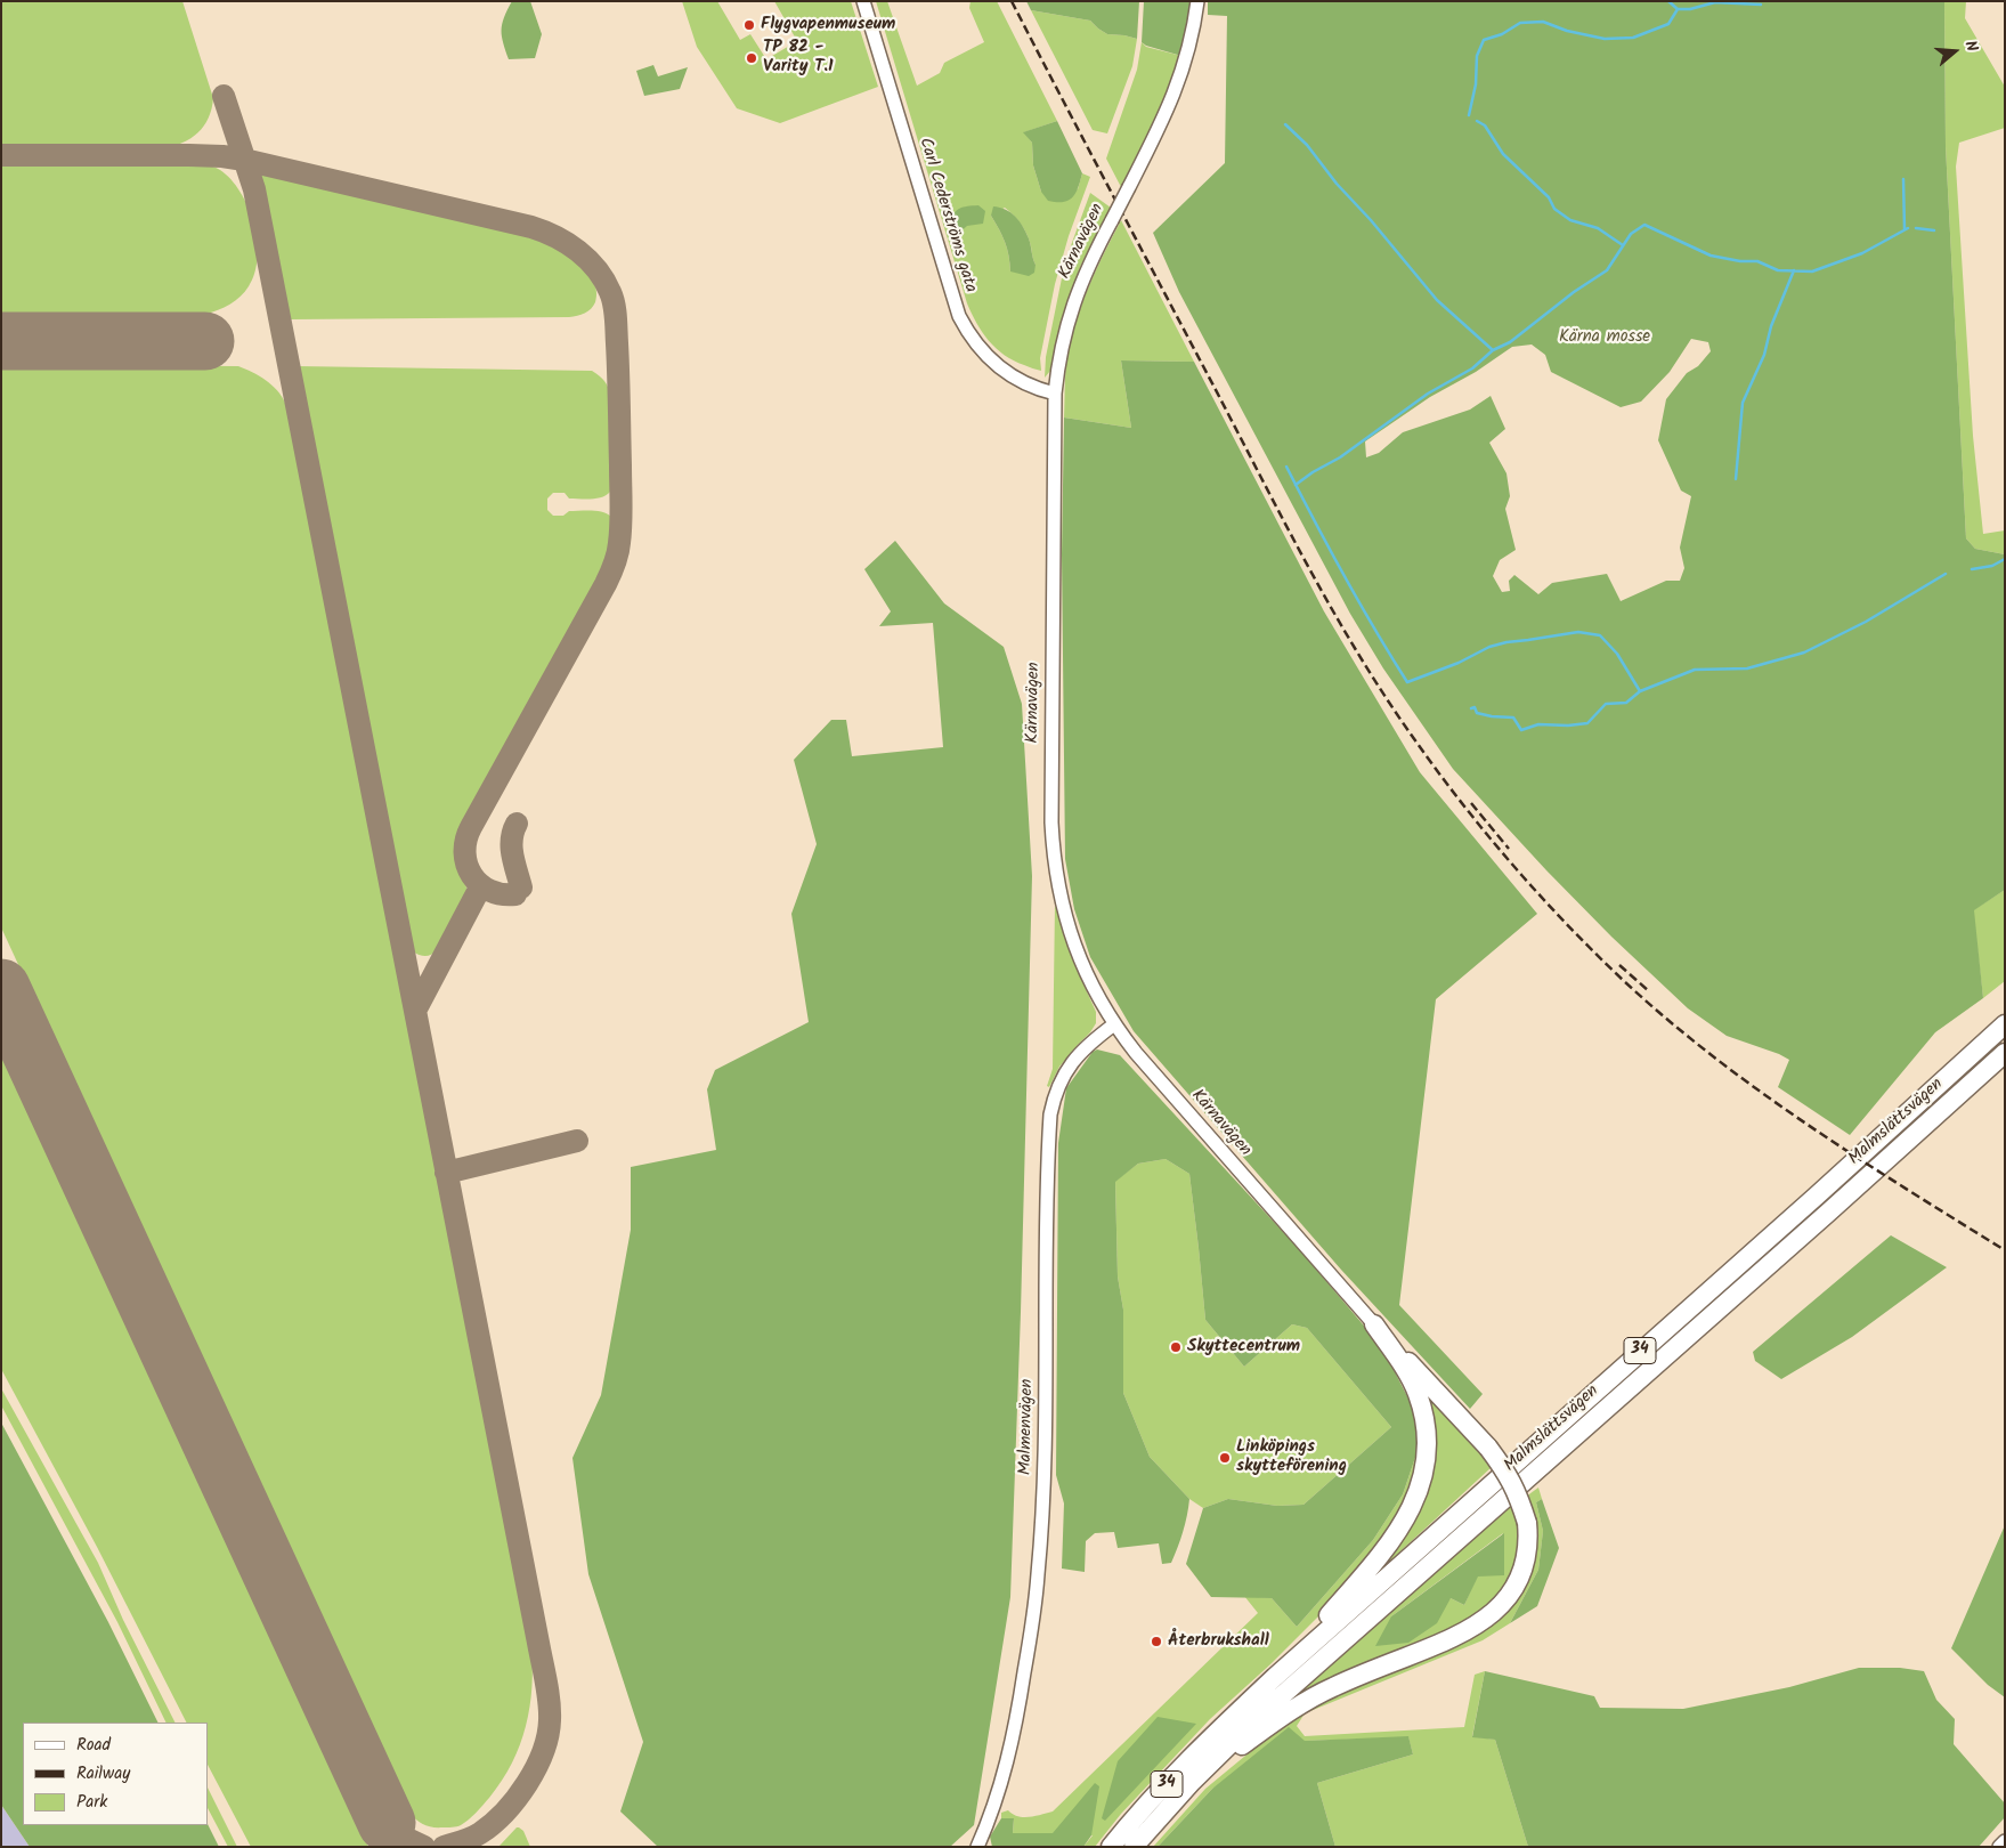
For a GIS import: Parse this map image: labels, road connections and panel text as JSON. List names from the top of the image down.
{
  "streets": {
    "highway": ["Malmslättsvägen", "34"],
    "street": ["Carl Cederströms gata", "Kärnavägen", "Malmenvägen"]
  },
  "crossings": [
    ["Carl Cederströms gata", "Kärnavägen"],
    ["Kärnavägen", "Malmenvägen"]
  ],
  "parks": ["Kärna mosse"],
  "places": [
    "Flygvapenmuseum",
    "TP 82 - Varity T.1",
    "Skyttecentrum",
    "Linköpings skytteförening",
    "Återbrukshall"
  ],
  "legend": ["Road", "Railway", "Park"],
  "north": "right"
}
